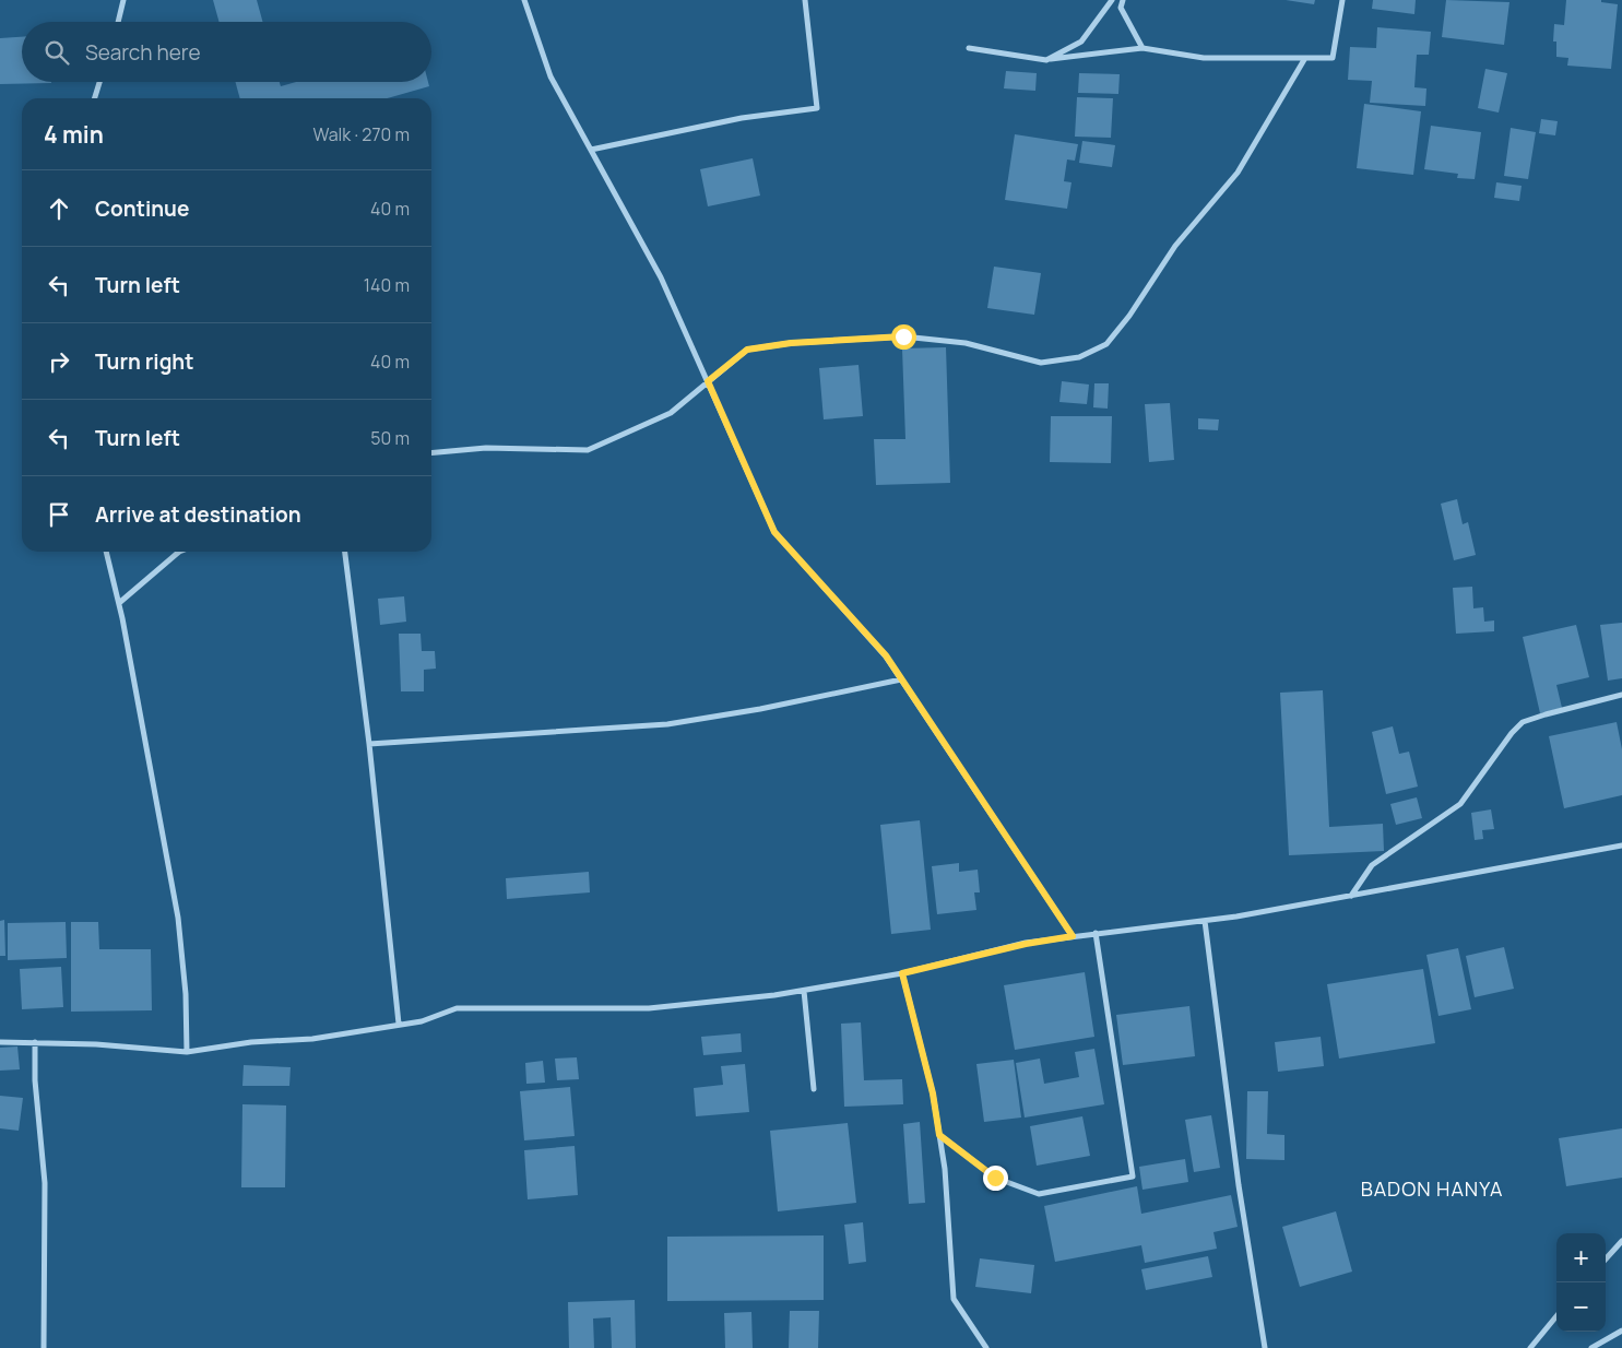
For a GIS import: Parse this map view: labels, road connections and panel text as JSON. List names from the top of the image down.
{
  "districts": ["BADON HANYA"],
  "page": {
    "search": "Search here",
    "heading": ["4 min", "Walk · 270 m"],
    "list": [
      ["Continue", "40 m"],
      ["Turn left", "140 m"],
      ["Turn right", "40 m"],
      ["Turn left", "50 m"],
      "Arrive at destination"
    ],
    "map_buttons": ["+", "−"]
  }
}
